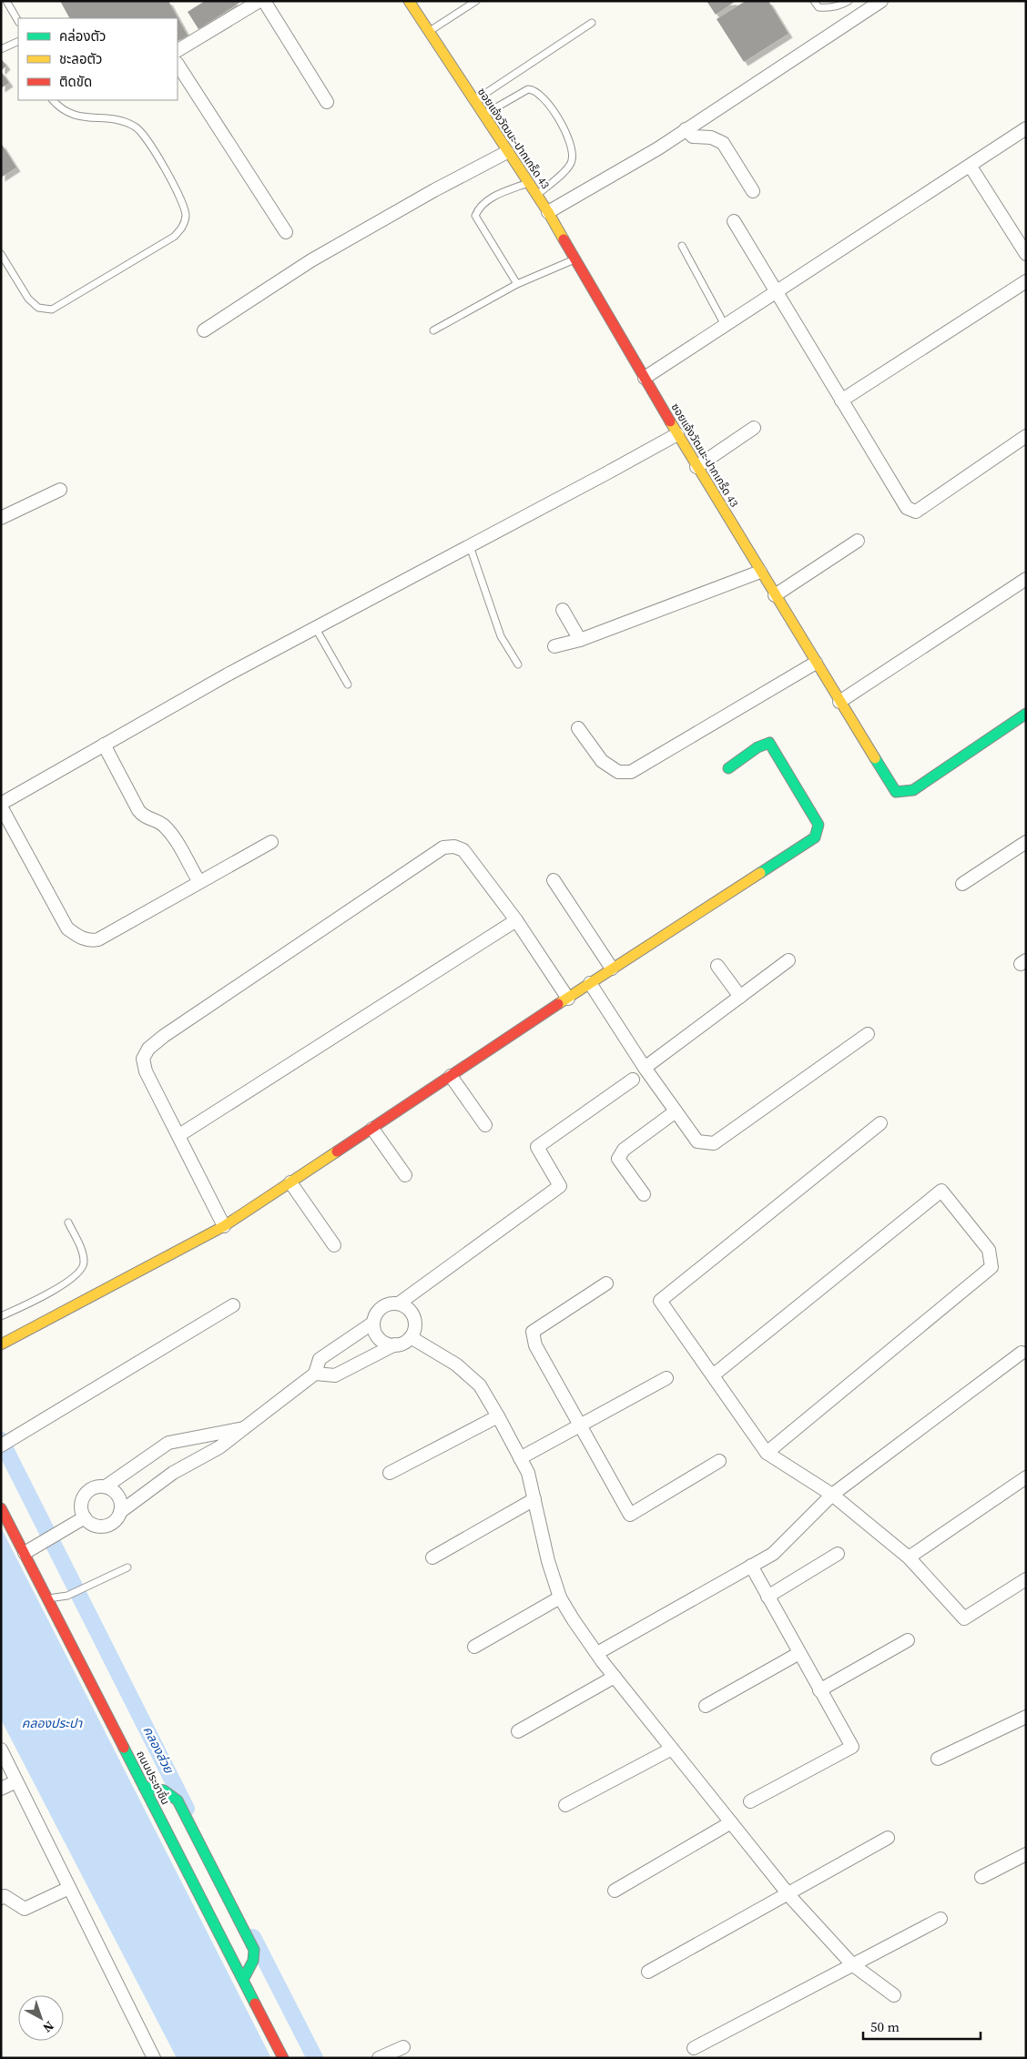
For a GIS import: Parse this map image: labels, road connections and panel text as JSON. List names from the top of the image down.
{
  "streets": {
    "street": ["ซอยแจ้งวัฒนะ-ปากเกร็ด 43", "ถนนประชาชื่น"]
  },
  "water": ["คลองประปา", "คลองส่วย"],
  "legend": ["คล่องตัว", "ชะลอตัว", "ติดขัด"],
  "scale_bar": "50 m",
  "north": "bottom right"
}
